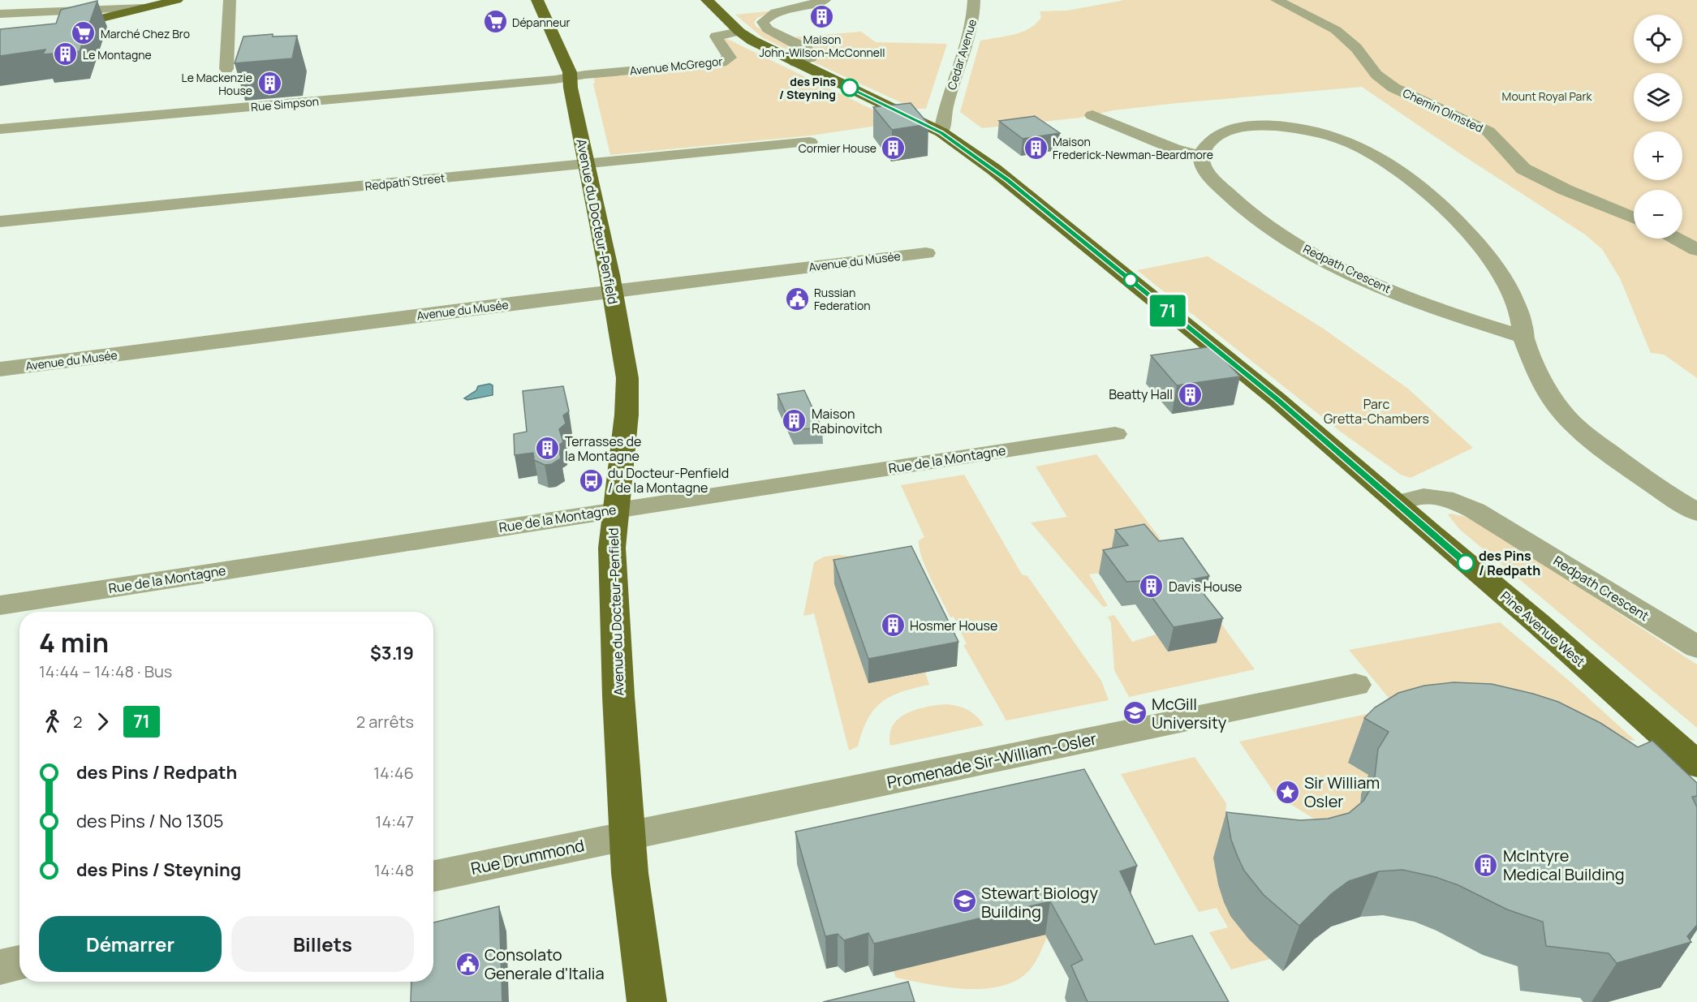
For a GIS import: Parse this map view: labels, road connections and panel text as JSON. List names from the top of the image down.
{
  "streets": {
    "main road": ["Avenue du Docteur-Penfield", "Pine Avenue West"],
    "street": [
      "Cedar Avenue",
      "Avenue McGregor",
      "Rue Simpson",
      "Chemin Olmsted",
      "Redpath Street",
      "Avenue du Musée",
      "Redpath Crescent",
      "Rue de la Montagne",
      "Promenade Sir-William-Osler",
      "Rue Drummond"
    ]
  },
  "crossings": [
    ["Cedar Avenue", "Pine Avenue West"],
    ["Avenue McGregor", "Rue Simpson"],
    ["Avenue McGregor", "Avenue du Docteur-Penfield"],
    ["Avenue McGregor", "Pine Avenue West"],
    ["Rue Simpson", "Avenue du Docteur-Penfield"],
    ["Redpath Street", "Avenue du Docteur-Penfield"],
    ["Avenue du Docteur-Penfield", "Avenue du Musée"],
    ["Avenue du Docteur-Penfield", "Rue de la Montagne"],
    ["Avenue du Docteur-Penfield", "Promenade Sir-William-Osler"],
    ["Avenue du Docteur-Penfield", "Rue Drummond"],
    ["Redpath Crescent", "Pine Avenue West"],
    ["Promenade Sir-William-Osler", "Rue Drummond"]
  ],
  "parks": ["Mount Royal Park", "Parc Gretta-Chambers"],
  "places": {
    "building": [
      "Maison John-Wilson-McConnell",
      "Le Montagne",
      "Le Mackenzie House",
      "Cormier House",
      "Maison Frederick-Newman-Beardmore",
      "Beatty Hall",
      "Maison Rabinovitch",
      "Terrasses de la Montagne",
      "Davis House",
      "Hosmer House",
      "McIntyre Medical Building"
    ],
    "supermarket": ["Dépanneur", "Marché Chez Bro"],
    "other": ["des Pins / Steyning", "des Pins / Redpath"],
    "public building": ["Russian Federation", "Consolato Generale d'Italia"],
    "bus stop": ["du Docteur-Penfield / de la Montagne"],
    "school or university": ["McGill University", "Stewart Biology Building"],
    "place": ["Sir William Osler"]
  },
  "lines": ["bus line 71"],
  "page": {
    "on_map": "71",
    "map_buttons": ["+", "−"],
    "heading": ["4 min", "14:44 – 14:48 · Bus", "$3.19"],
    "legs": ["2", "71", "2 arrêts"],
    "list": [
      {
        "name": "des Pins / Redpath",
        "value": "14:46"
      },
      {
        "name": "des Pins / No 1305",
        "value": "14:47"
      },
      {
        "name": "des Pins / Steyning",
        "value": "14:48"
      }
    ],
    "buttons": ["Démarrer", "Billets"]
  }
}
